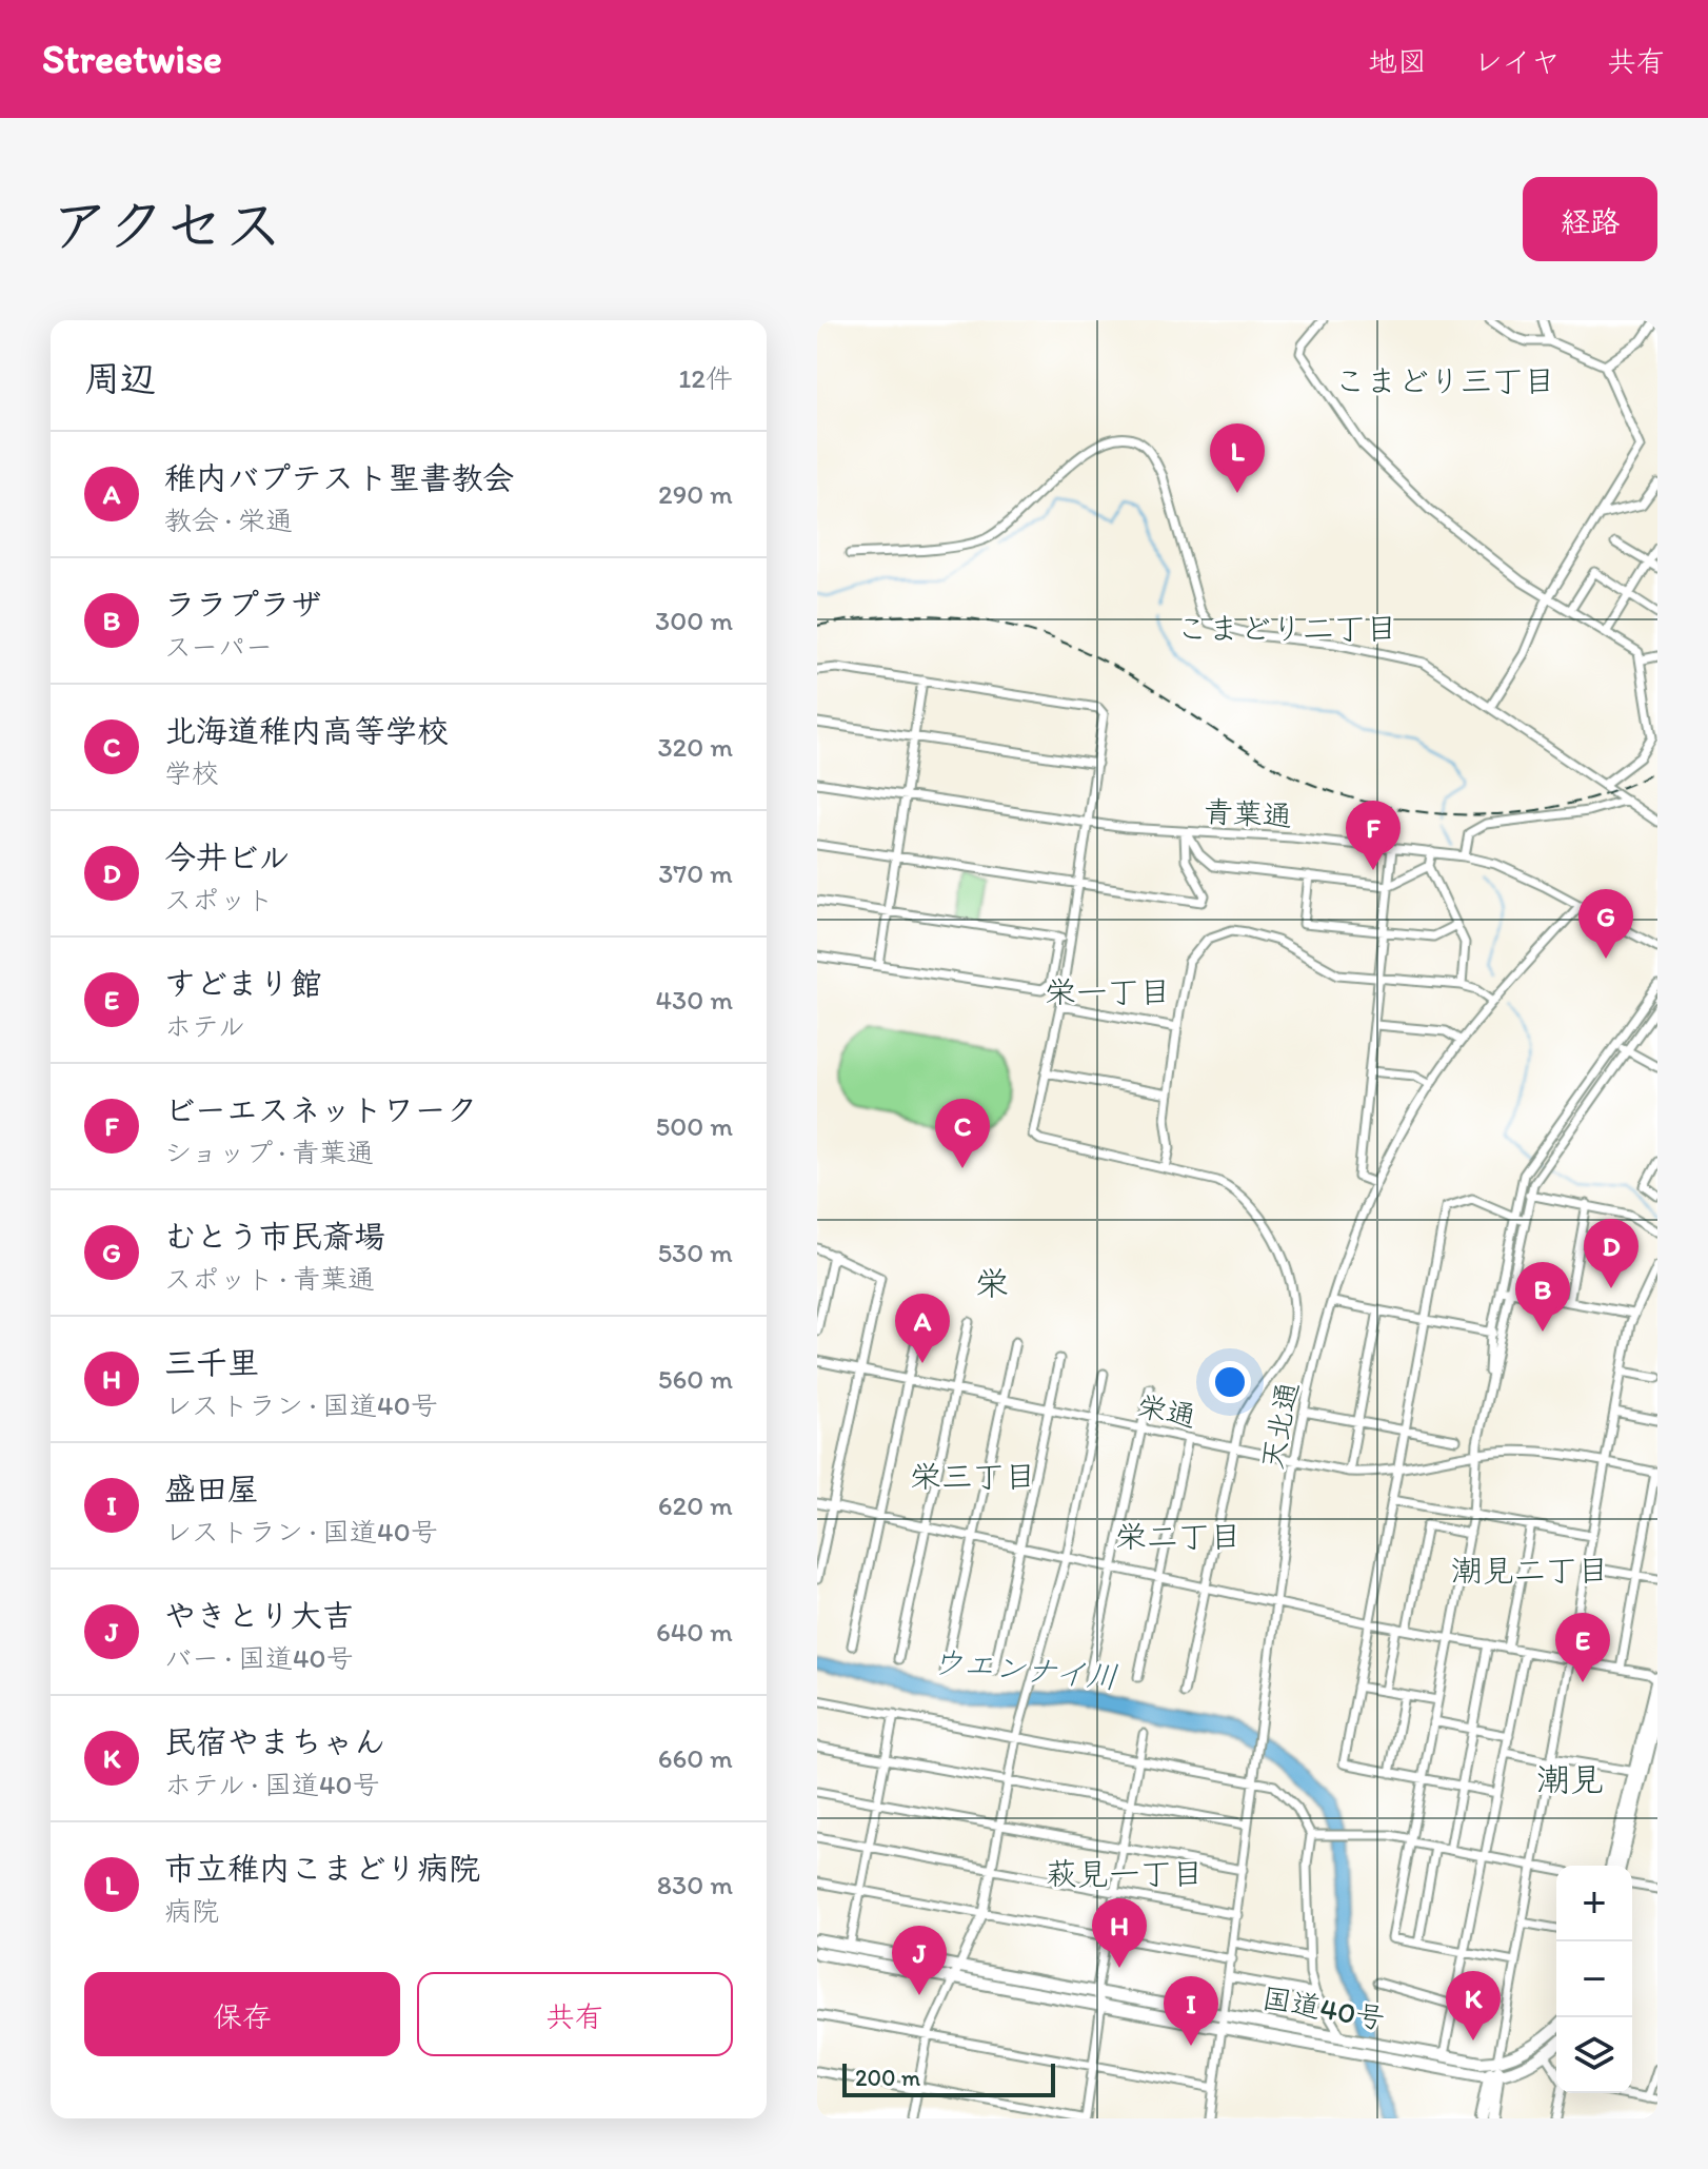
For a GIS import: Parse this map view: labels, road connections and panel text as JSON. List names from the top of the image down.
{
  "streets": {
    "highway": ["国道40号"],
    "street": ["青葉通", "栄通", "天北通"]
  },
  "crossings": [
    ["青葉通", "天北通"],
    ["栄通", "天北通"],
    ["天北通", "国道40号"]
  ],
  "districts": [
    "こまどり三丁目",
    "こまどり二丁目",
    "栄一丁目",
    "栄",
    "栄三丁目",
    "栄二丁目",
    "潮見二丁目",
    "潮見",
    "萩見一丁目"
  ],
  "water": ["ウエンナイ川"],
  "scale_bar": "200 m",
  "page": {
    "header": "Streetwise",
    "nav": ["地図", "レイヤ", "共有"],
    "title": "アクセス",
    "buttons": [
      "経路",
      ["保存", "共有"]
    ],
    "heading": ["周辺", "12件"],
    "pins": [
      "L",
      "F",
      "G",
      "C",
      "D",
      "B",
      "A",
      "E",
      "H",
      "J",
      "K",
      "I"
    ],
    "list": [
      {
        "mark": "A",
        "name": "稚内バプテスト聖書教会",
        "note": "教会 · 栄通",
        "value": "290 m"
      },
      {
        "mark": "B",
        "name": "ララプラザ",
        "note": "スーパー",
        "value": "300 m"
      },
      {
        "mark": "C",
        "name": "北海道稚内高等学校",
        "note": "学校",
        "value": "320 m"
      },
      {
        "mark": "D",
        "name": "今井ビル",
        "note": "スポット",
        "value": "370 m"
      },
      {
        "mark": "E",
        "name": "すどまり館",
        "note": "ホテル",
        "value": "430 m"
      },
      {
        "mark": "F",
        "name": "ビーエスネットワーク",
        "note": "ショップ · 青葉通",
        "value": "500 m"
      },
      {
        "mark": "G",
        "name": "むとう市民斎場",
        "note": "スポット · 青葉通",
        "value": "530 m"
      },
      {
        "mark": "H",
        "name": "三千里",
        "note": "レストラン · 国道40号",
        "value": "560 m"
      },
      {
        "mark": "I",
        "name": "盛田屋",
        "note": "レストラン · 国道40号",
        "value": "620 m"
      },
      {
        "mark": "J",
        "name": "やきとり大吉",
        "note": "バー · 国道40号",
        "value": "640 m"
      },
      {
        "mark": "K",
        "name": "民宿やまちゃん",
        "note": "ホテル · 国道40号",
        "value": "660 m"
      },
      {
        "mark": "L",
        "name": "市立稚内こまどり病院",
        "note": "病院",
        "value": "830 m"
      }
    ],
    "map_buttons": ["+", "−"],
    "scale": "200 m"
  }
}
